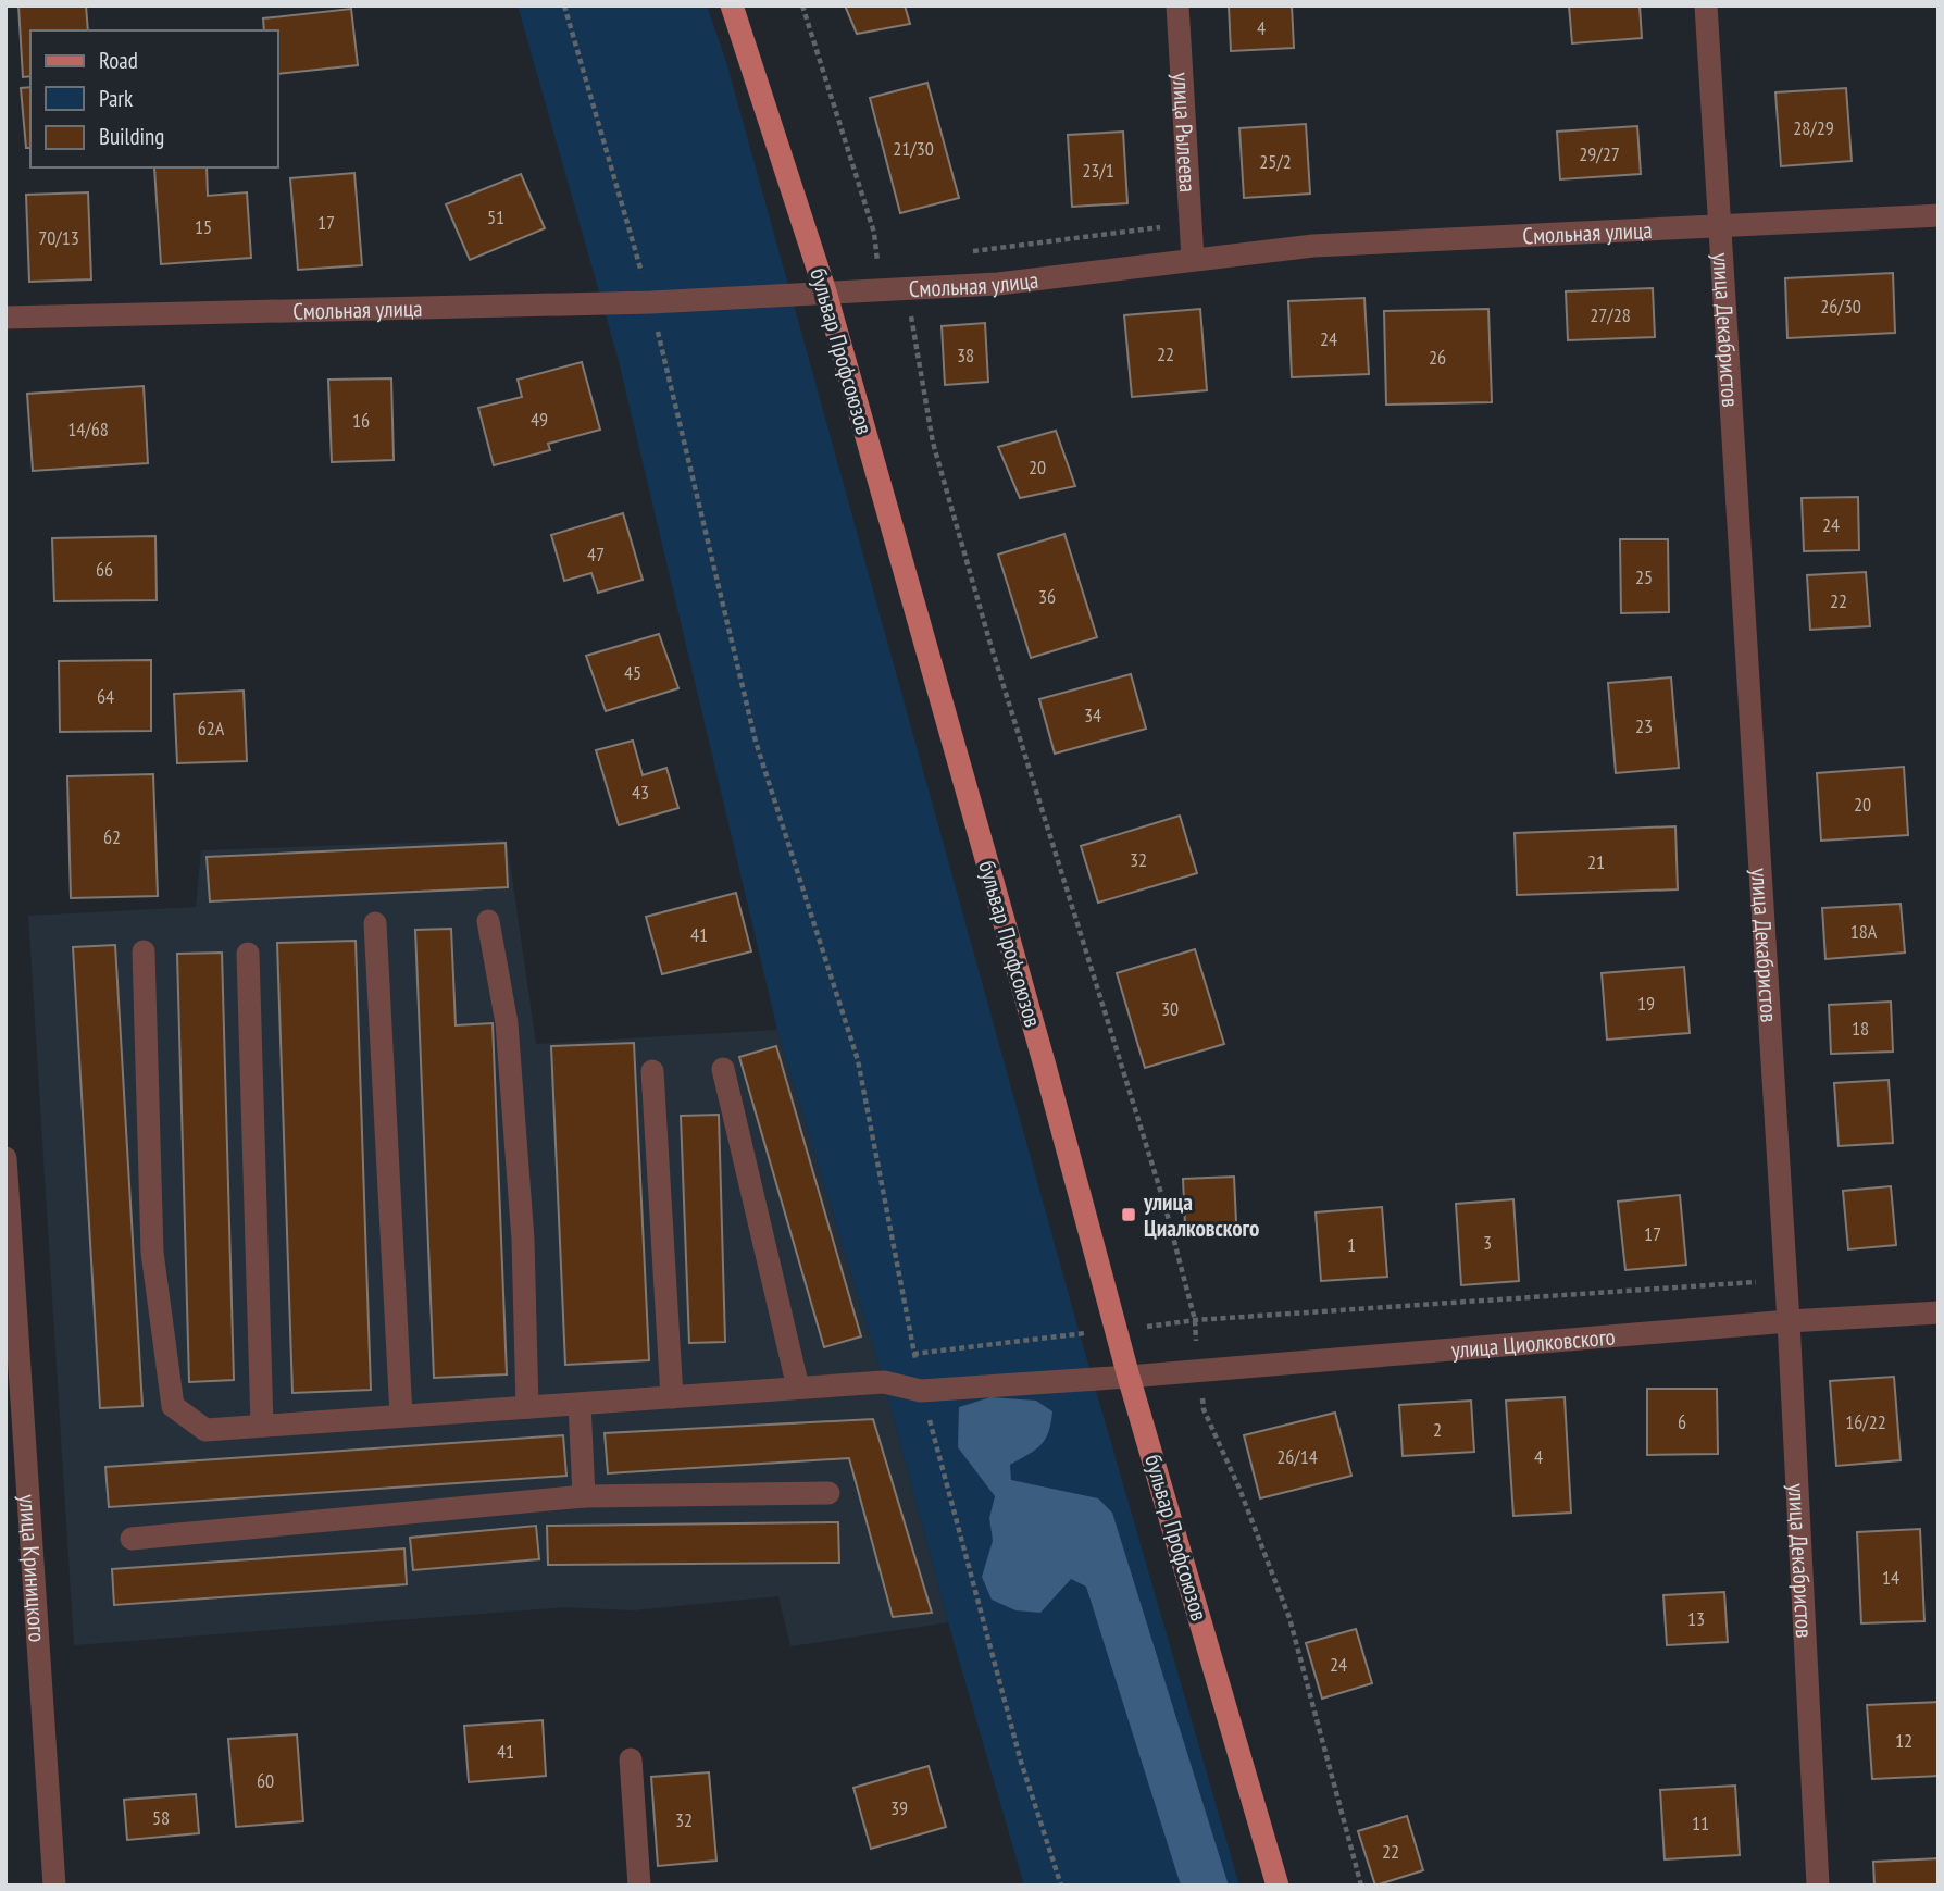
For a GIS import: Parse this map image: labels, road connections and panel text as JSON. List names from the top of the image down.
{
  "streets": {
    "main road": ["бульвар Профсоюзов"],
    "street": [
      "улица Рылеева",
      "Смольная улица",
      "улица Декабристов",
      "улица Циолковского",
      "улица Криницкого"
    ]
  },
  "crossings": [
    ["улица Рылеева", "Смольная улица"],
    ["Смольная улица", "улица Декабристов"],
    ["Смольная улица", "бульвар Профсоюзов"],
    ["улица Декабристов", "улица Циолковского"],
    ["бульвар Профсоюзов", "улица Циолковского"]
  ],
  "places": {
    "transit": ["улица Циалковского"]
  },
  "house_numbers": [
    "4",
    "28/29",
    "21/30",
    "29/27",
    "25/2",
    "23/1",
    "51",
    "17",
    "15",
    "70/13",
    "26/30",
    "27/28",
    "24",
    "22",
    "38",
    "26",
    "49",
    "16",
    "14/68",
    "20",
    "24",
    "47",
    "66",
    "25",
    "36",
    "22",
    "45",
    "64",
    "34",
    "23",
    "62А",
    "43",
    "20",
    "62",
    "32",
    "21",
    "18А",
    "41",
    "19",
    "30",
    "18",
    "17",
    "3",
    "1",
    "6",
    "16/22",
    "2",
    "26/14",
    "4",
    "14",
    "13",
    "24",
    "12",
    "41",
    "60",
    "39",
    "58",
    "32",
    "11",
    "22"
  ],
  "legend": ["Road", "Park", "Building"]
}
